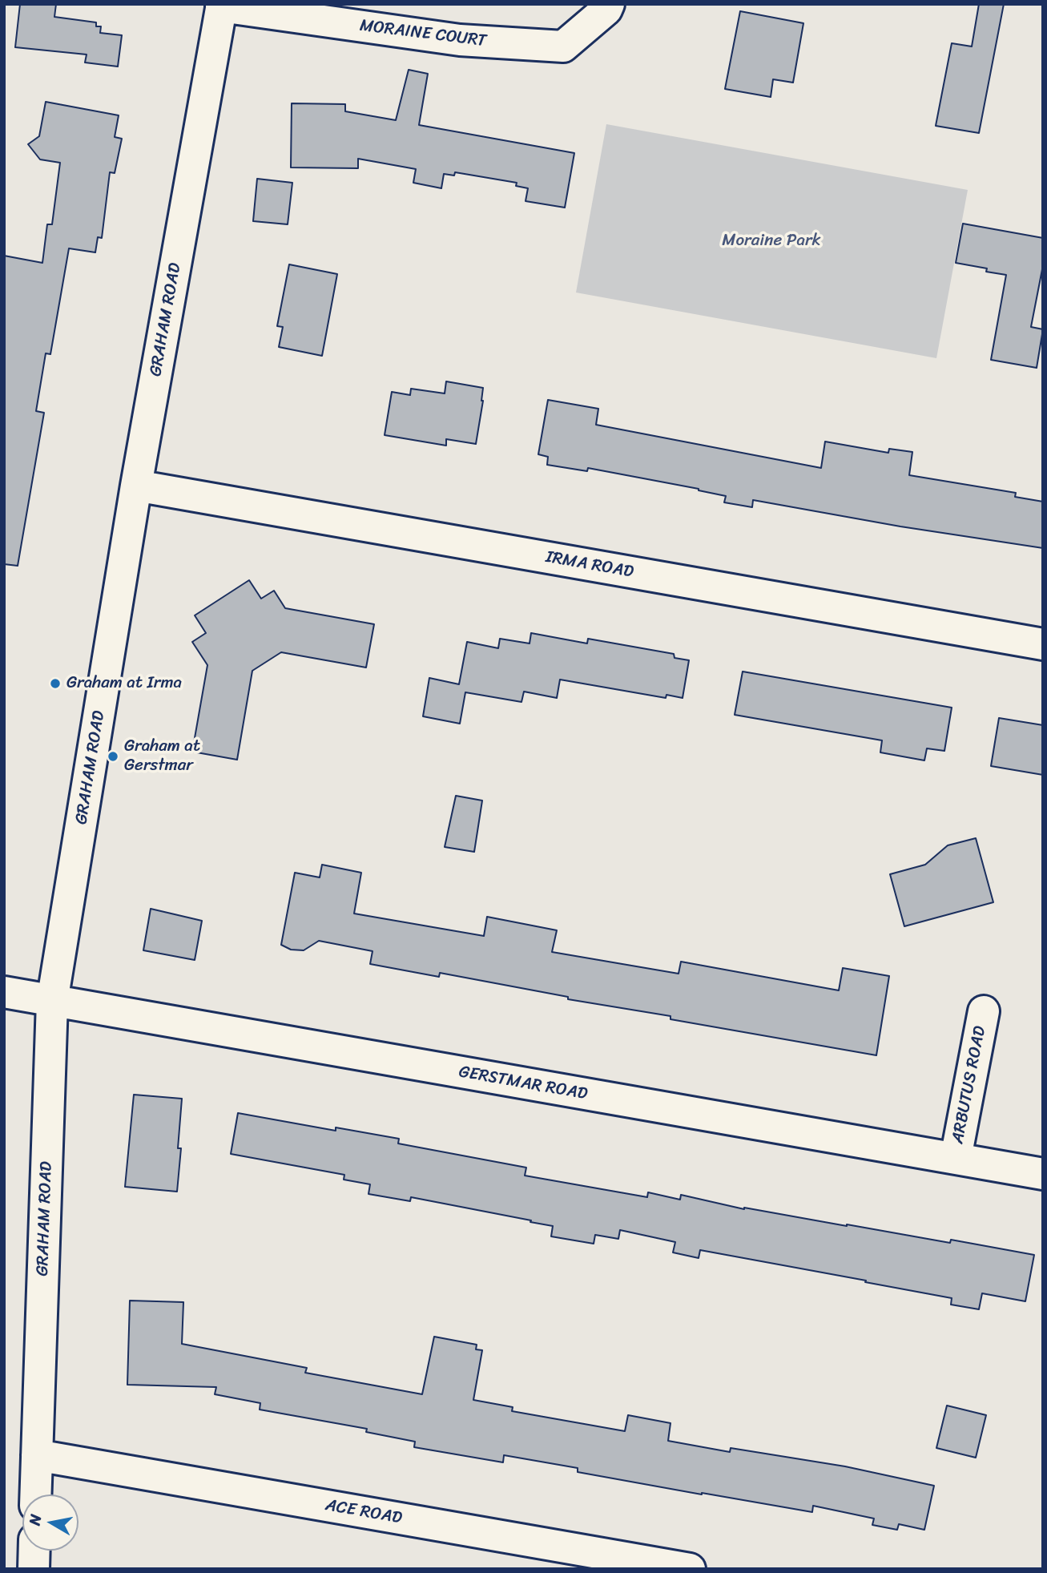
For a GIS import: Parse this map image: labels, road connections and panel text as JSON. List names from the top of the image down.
{
  "streets": {
    "street": [
      "MORAINE COURT",
      "GRAHAM ROAD",
      "IRMA ROAD",
      "GERSTMAR ROAD",
      "ARBUTUS ROAD",
      "ACE ROAD"
    ]
  },
  "crossings": [
    ["MORAINE COURT", "GRAHAM ROAD"],
    ["GRAHAM ROAD", "IRMA ROAD"],
    ["GRAHAM ROAD", "GERSTMAR ROAD"],
    ["GRAHAM ROAD", "ACE ROAD"],
    ["GERSTMAR ROAD", "ARBUTUS ROAD"]
  ],
  "parks": ["Moraine Park"],
  "places": ["Graham at Irma", "Graham at Gerstmar"],
  "north": "left"
}
